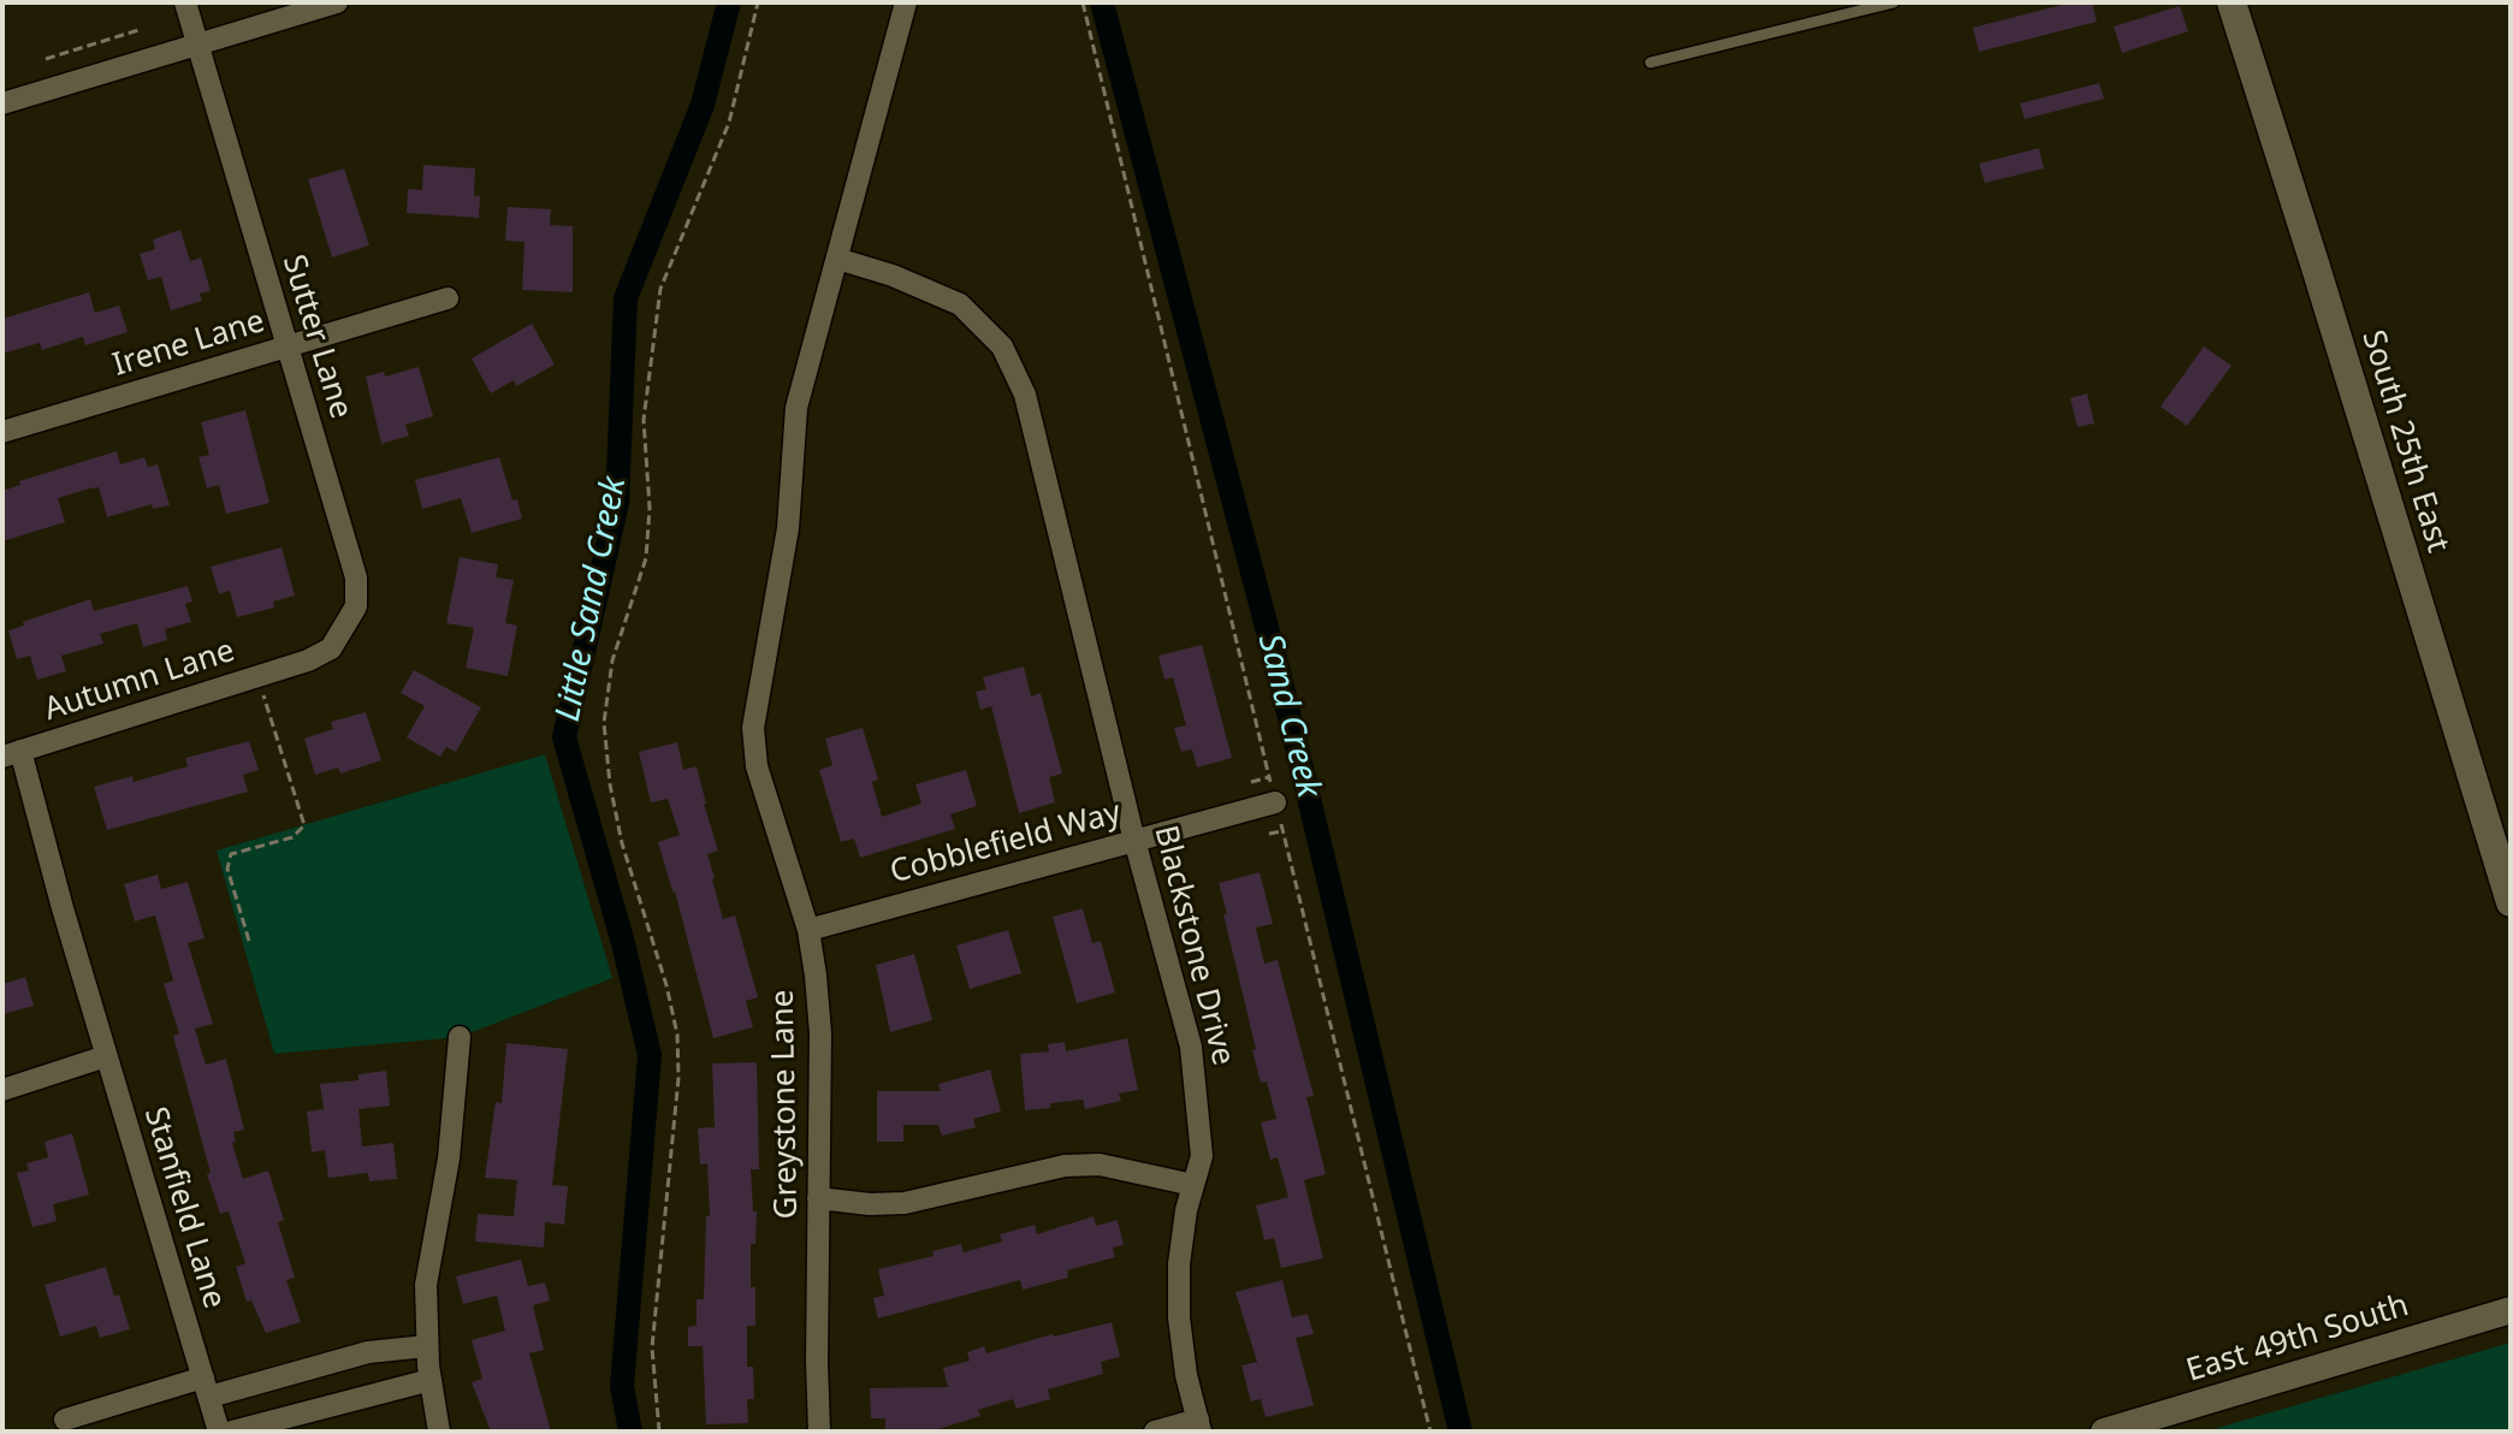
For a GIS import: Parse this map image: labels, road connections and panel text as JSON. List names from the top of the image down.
{
  "streets": {
    "main road": ["South 25th East"],
    "street": [
      "Sutter Lane",
      "Irene Lane",
      "Autumn Lane",
      "Cobblefield Way",
      "Blackstone Drive",
      "Greystone Lane",
      "Stanfield Lane",
      "East 49th South"
    ]
  },
  "crossings": [
    ["Sutter Lane", "Irene Lane"],
    ["Sutter Lane", "Autumn Lane"],
    ["Autumn Lane", "Stanfield Lane"],
    ["Cobblefield Way", "Blackstone Drive"],
    ["Cobblefield Way", "Greystone Lane"],
    ["Blackstone Drive", "Greystone Lane"]
  ],
  "water": ["Little Sand Creek", "Sand Creek"]
}
